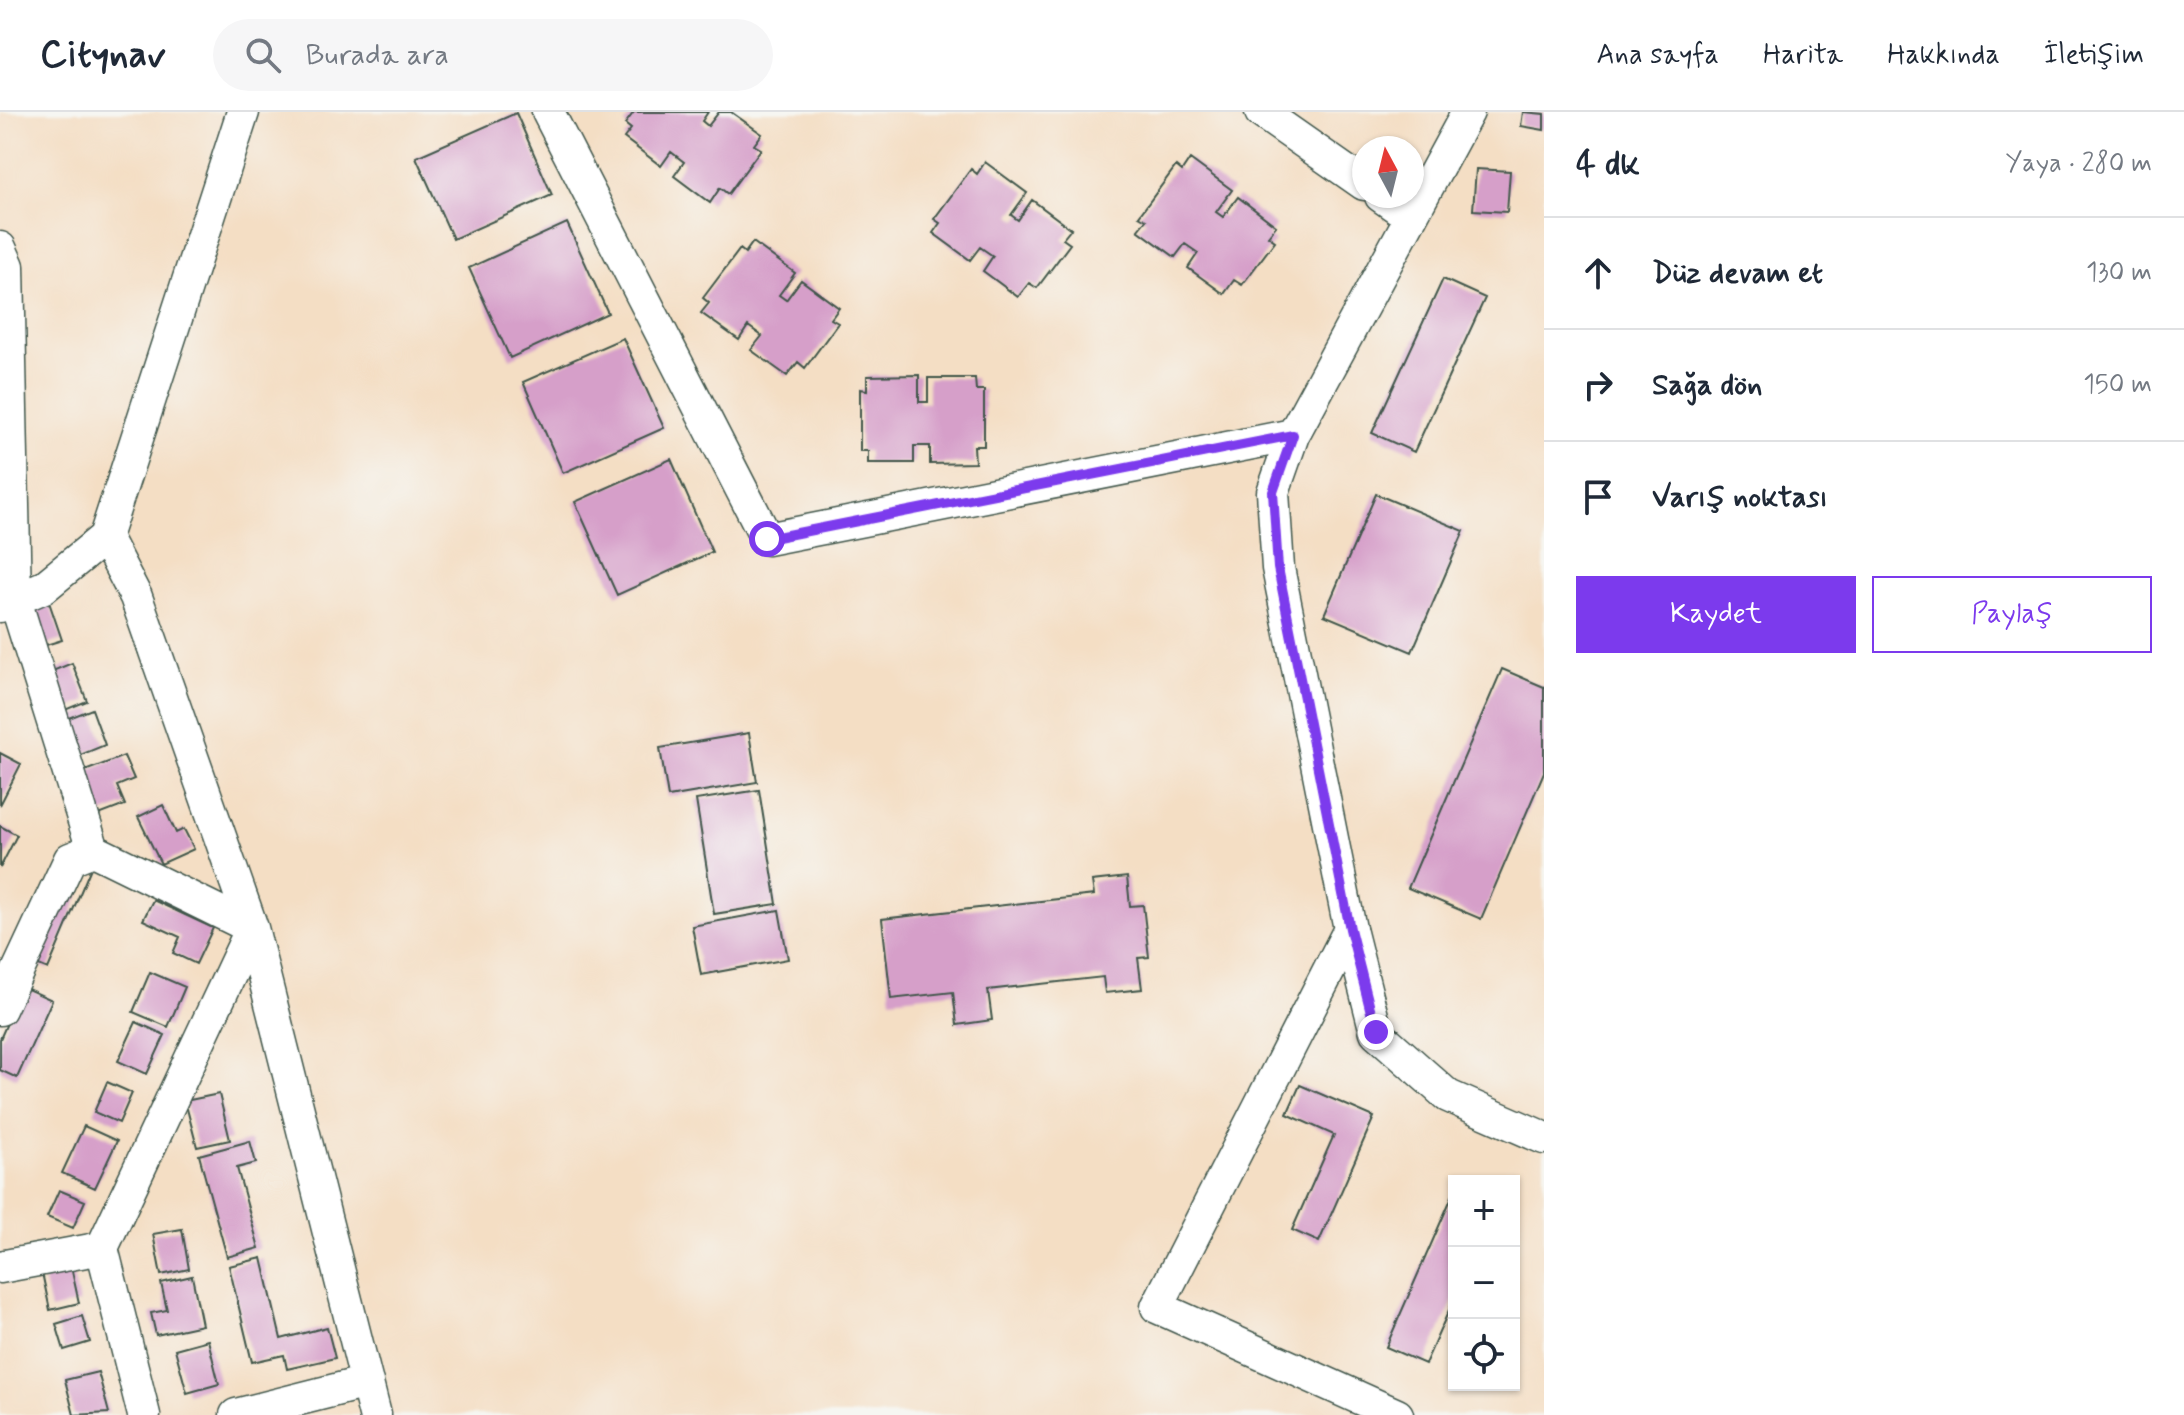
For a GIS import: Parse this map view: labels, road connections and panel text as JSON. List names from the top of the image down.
{
  "north": "top",
  "page": {
    "header": "Citynav",
    "search": "Burada ara",
    "nav": [
      "Ana sayfa",
      "Harita",
      "Hakkında",
      "İletişim"
    ],
    "heading": ["4 dk", "Yaya · 280 m"],
    "list": [
      ["Düz devam et", "130 m"],
      ["Sağa dön", "150 m"],
      "Varış noktası"
    ],
    "buttons": ["Kaydet", "Paylaş"],
    "map_buttons": ["+", "−"]
  }
}
